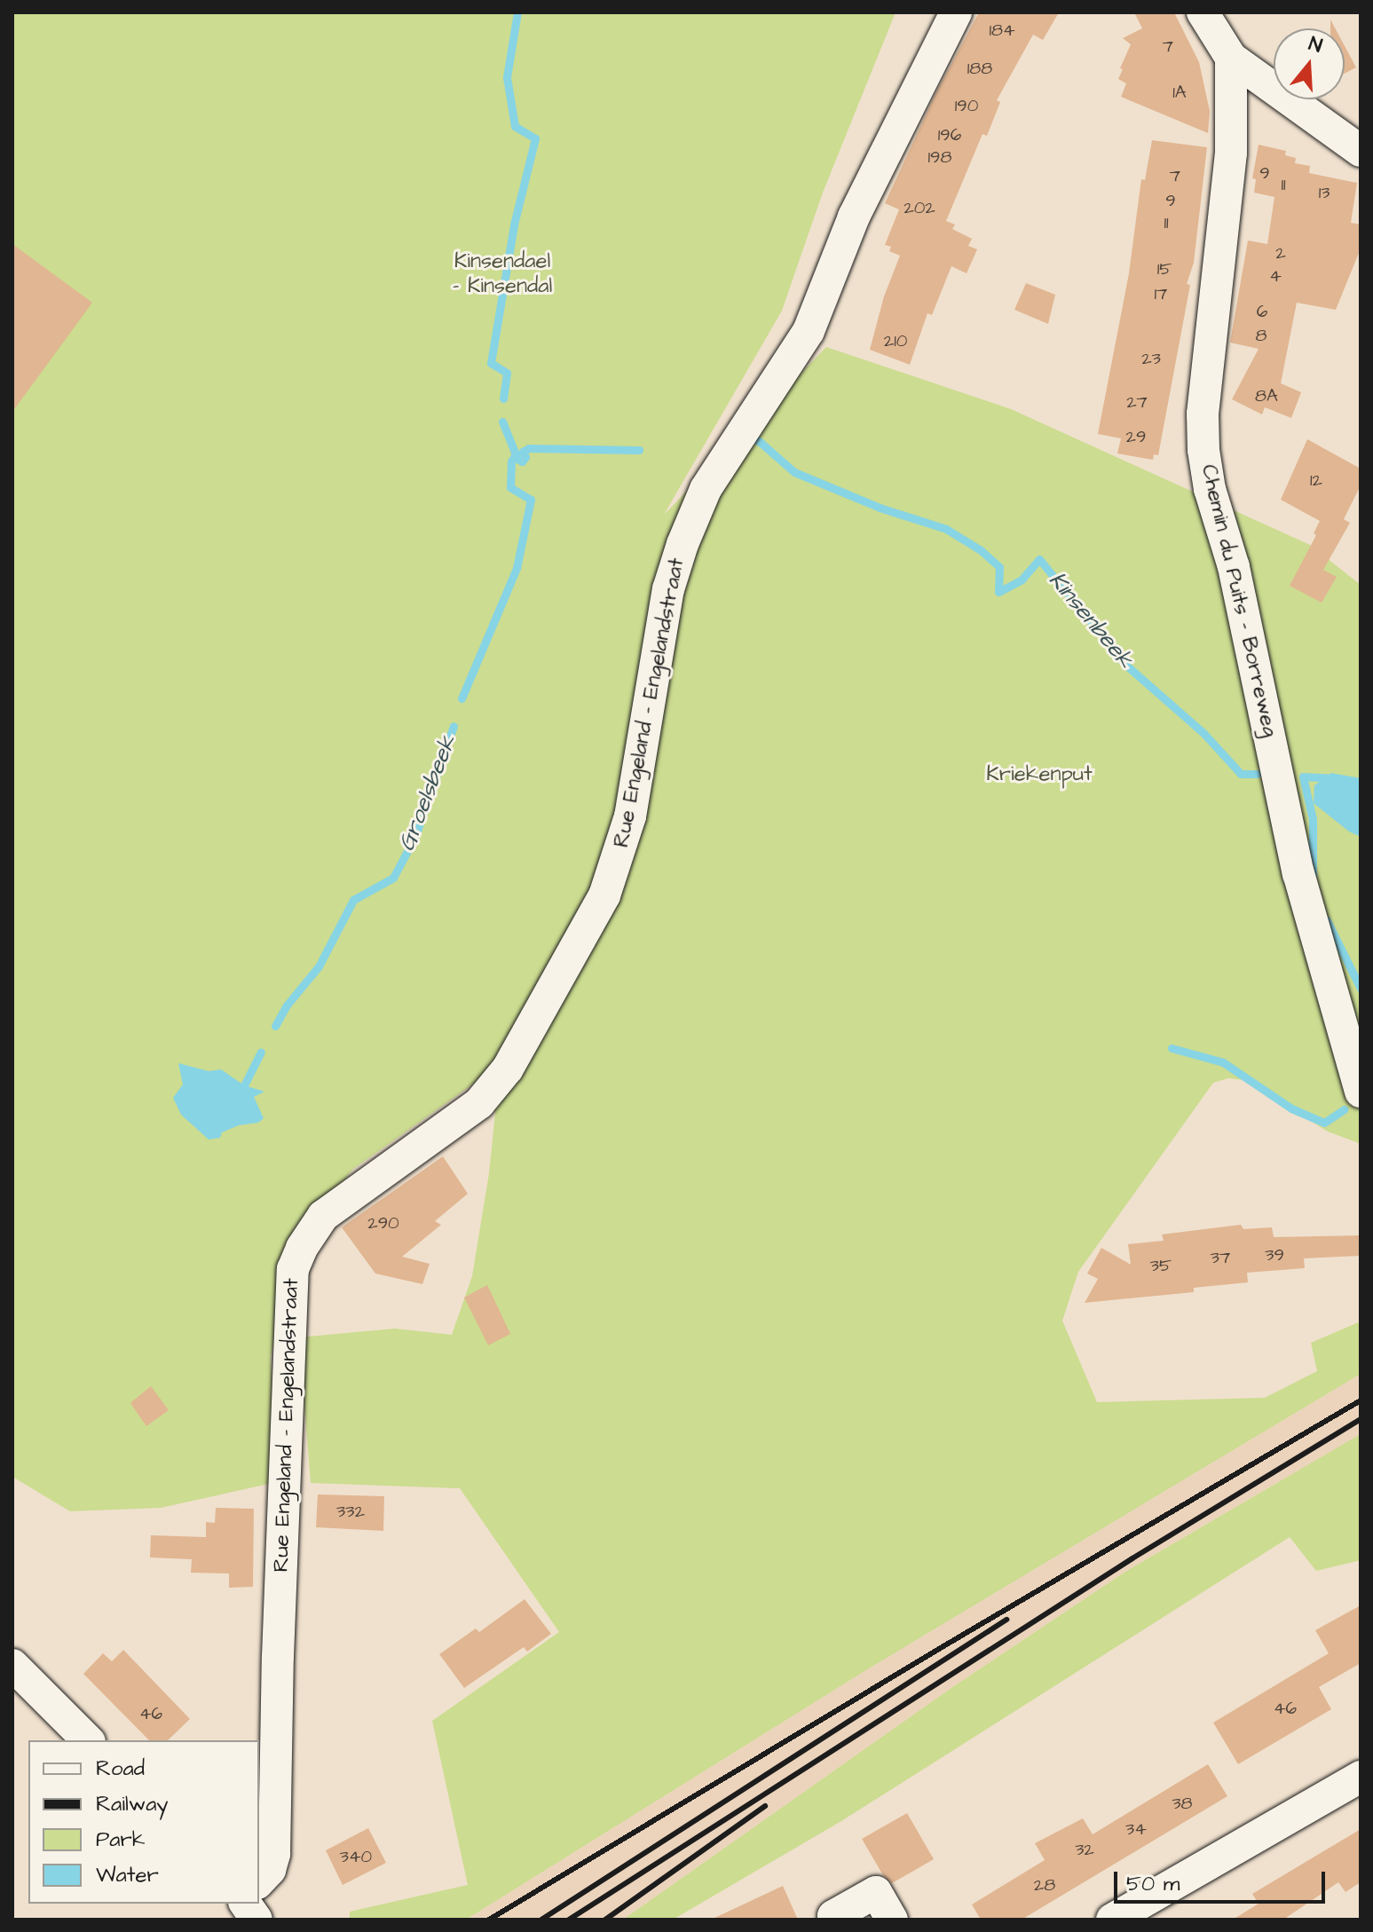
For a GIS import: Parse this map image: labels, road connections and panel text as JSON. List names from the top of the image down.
{
  "streets": {
    "street": ["Chemin du Puits - Borreweg", "Rue Engeland - Engelandstraat"]
  },
  "water": ["Kinsenbeek", "Groelsbeek"],
  "parks": ["Kinsendael - Kinsendal", "Kriekenput"],
  "house_numbers": [
    "184",
    "7",
    "188",
    "1A",
    "190",
    "196",
    "198",
    "9",
    "7",
    "11",
    "13",
    "9",
    "202",
    "11",
    "2",
    "15",
    "4",
    "17",
    "6",
    "8",
    "210",
    "23",
    "8A",
    "27",
    "29",
    "12",
    "290",
    "39",
    "37",
    "35",
    "332",
    "46",
    "46",
    "38",
    "34",
    "32",
    "340",
    "28"
  ],
  "legend": [
    "Road",
    "Railway",
    "Park",
    "Water"
  ],
  "scale_bar": "50 m",
  "north": "top"
}
